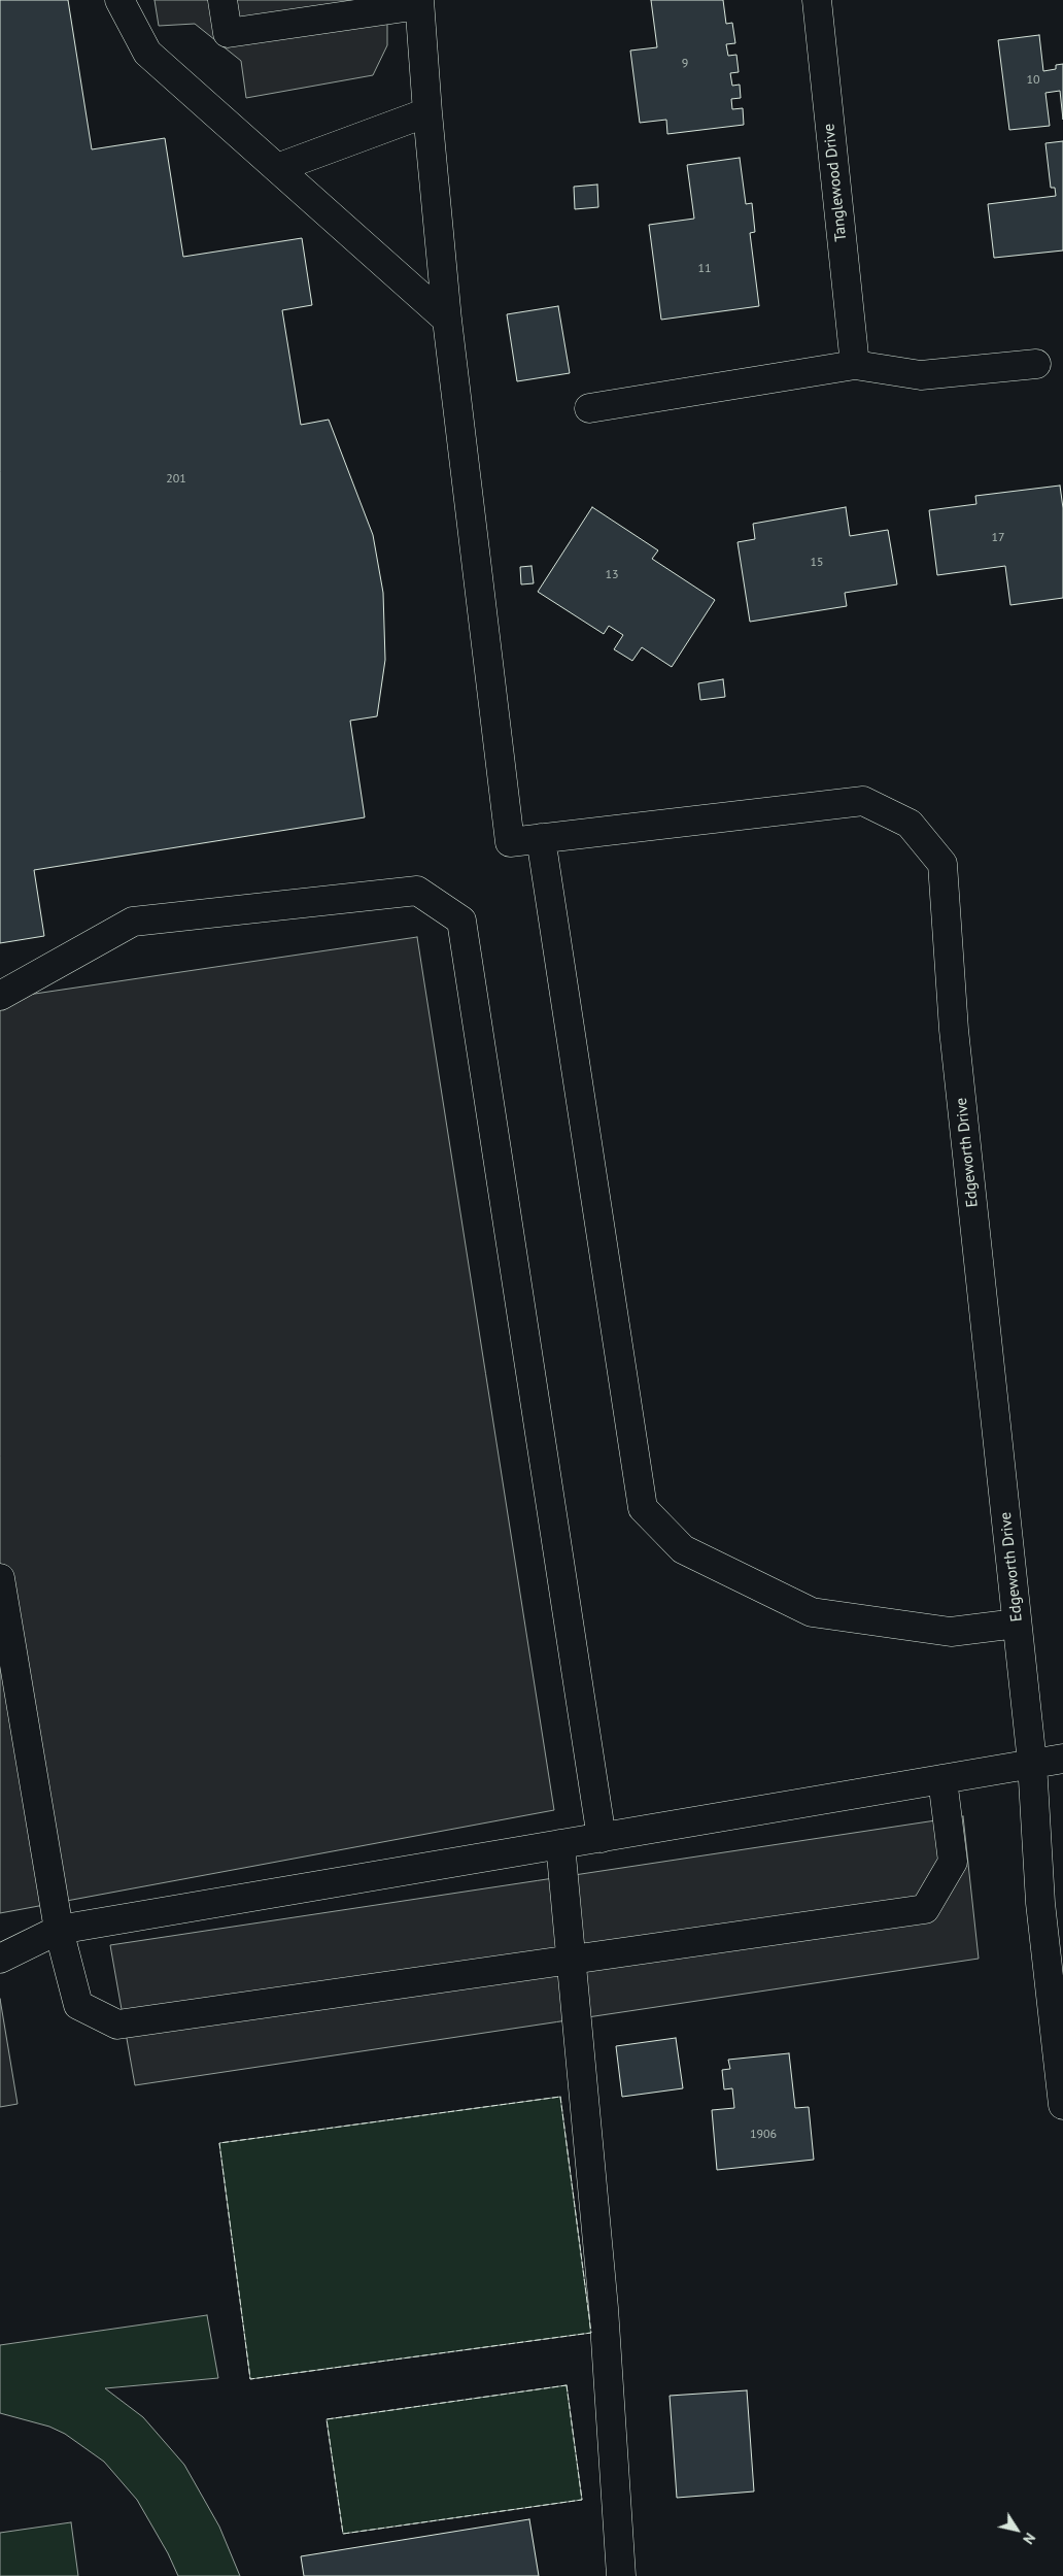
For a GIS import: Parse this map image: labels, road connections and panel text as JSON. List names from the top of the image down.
{
  "streets": {
    "street": ["Tanglewood Drive", "Edgeworth Drive"]
  },
  "house_numbers": [
    "9",
    "10",
    "11",
    "201",
    "17",
    "15",
    "13",
    "1906"
  ],
  "north": "bottom right"
}
